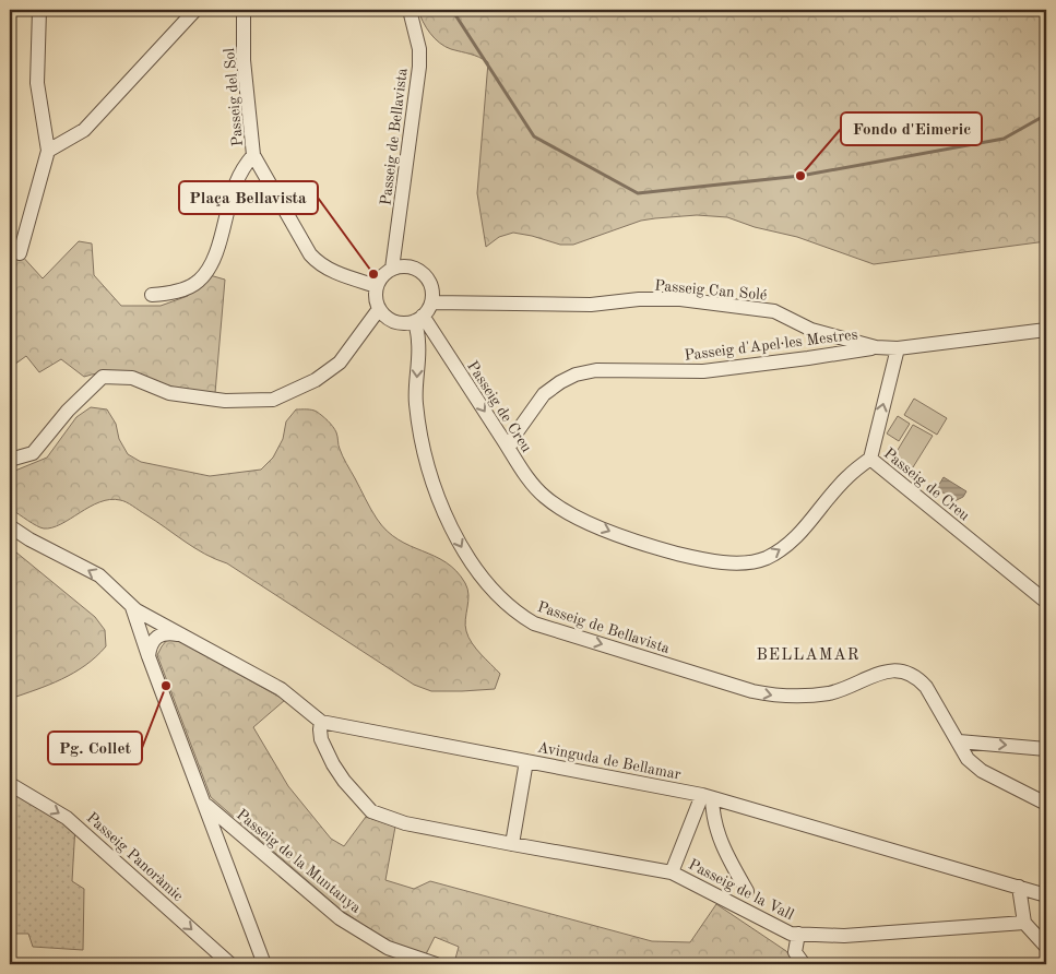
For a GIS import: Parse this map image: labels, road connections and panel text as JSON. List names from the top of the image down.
{
  "streets": {
    "street": [
      "Passeig del Sol",
      "Passeig de Bellavista",
      "Passeig Can Solé",
      "Passeig d'Apel·les Mestres",
      "Passeig de Creu",
      "Avinguda de Bellamar",
      "Passeig Panoràmic",
      "Passeig de la Muntanya",
      "Passeig de la Vall"
    ]
  },
  "crossings": [
    ["Passeig del Sol", "Passeig de Bellavista"],
    ["Passeig del Sol", "Passeig Can Solé"],
    ["Passeig del Sol", "Passeig de Creu"],
    ["Passeig de Bellavista", "Passeig Can Solé"],
    ["Passeig de Bellavista", "Passeig de Creu"],
    ["Passeig Can Solé", "Passeig d'Apel·les Mestres"],
    ["Passeig Can Solé", "Passeig de Creu"],
    ["Passeig d'Apel·les Mestres", "Passeig de Creu"],
    ["Avinguda de Bellamar", "Passeig de la Vall"]
  ],
  "one_way": ["Passeig de Bellavista", "Passeig Panoràmic"],
  "districts": ["BELLAMAR"],
  "places": ["Fondo d'Eimeric", "Plaça Bellavista", "Pg. Collet"]
}
